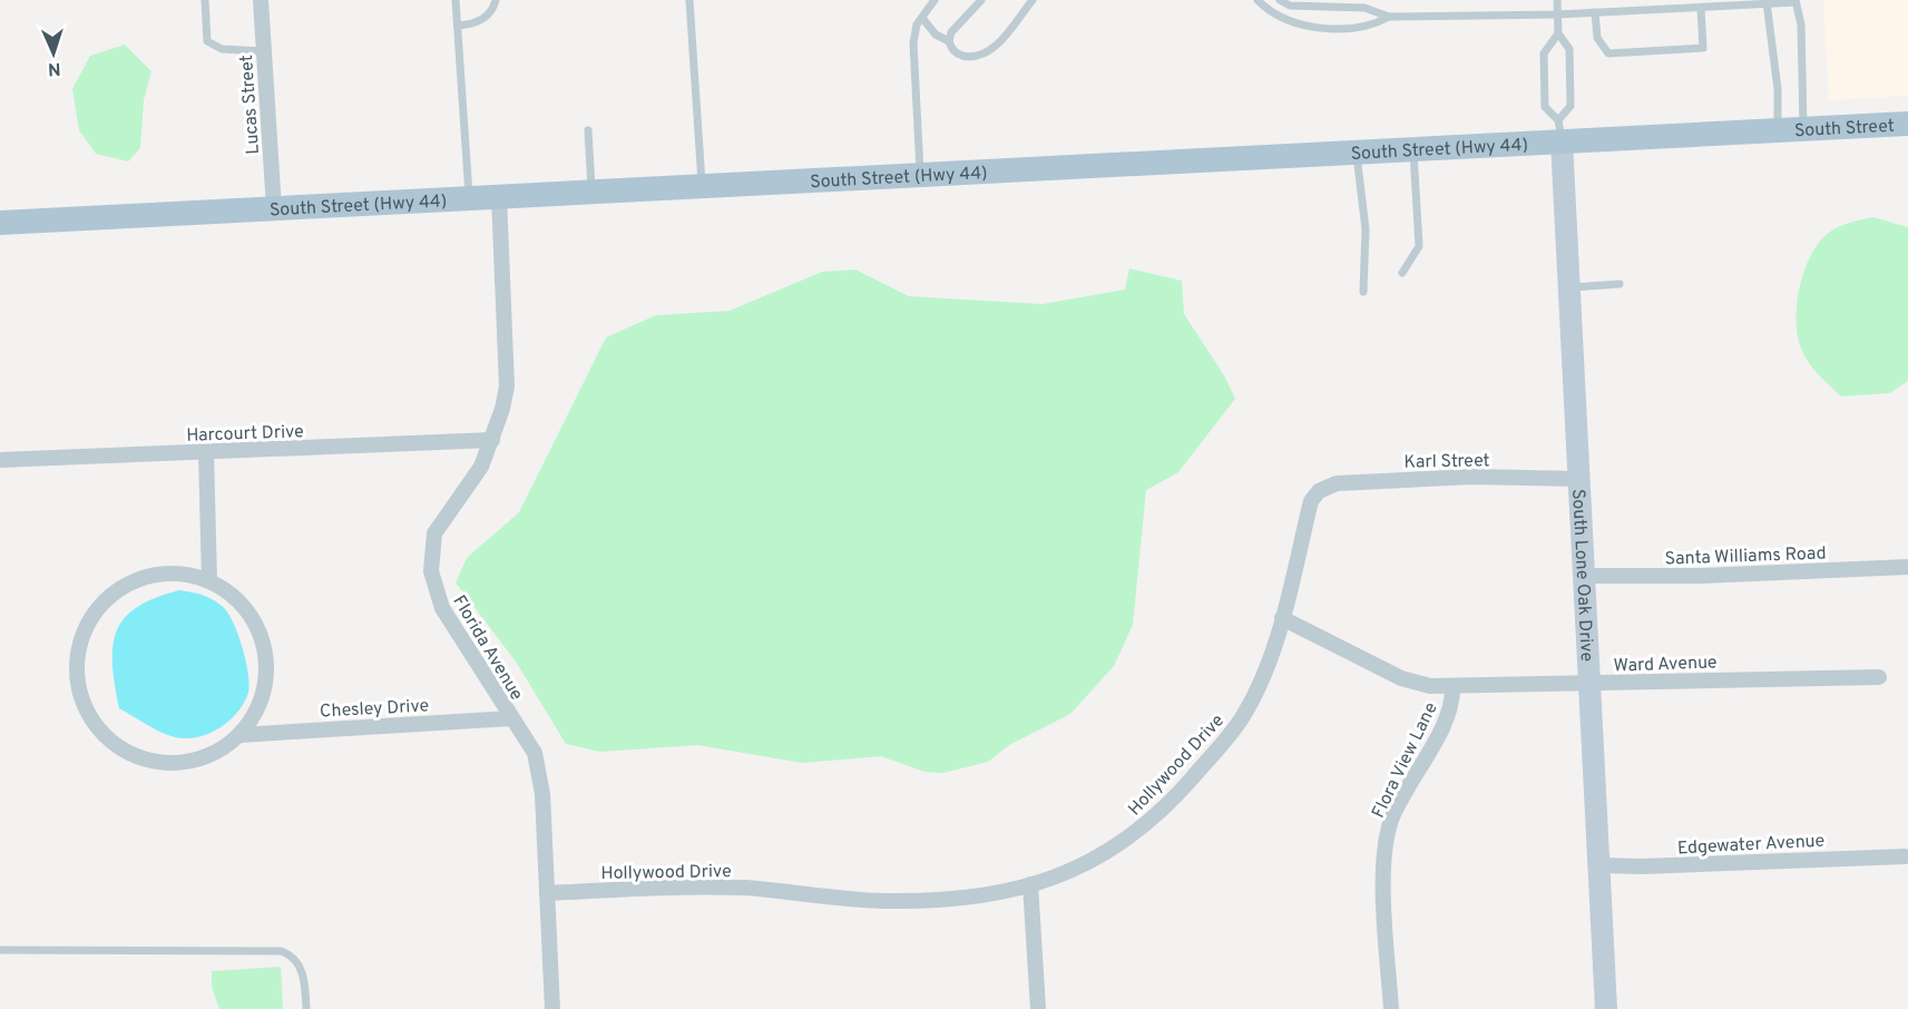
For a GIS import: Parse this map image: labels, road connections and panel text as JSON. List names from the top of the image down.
{
  "streets": {
    "main road": ["South Street", "South Street (Hwy 44)"],
    "street": [
      "Lucas Street",
      "Harcourt Drive",
      "Karl Street",
      "Santa Williams Road",
      "South Lone Oak Drive",
      "Florida Avenue",
      "Ward Avenue",
      "Chesley Drive",
      "Flora View Lane",
      "Hollywood Drive",
      "Edgewater Avenue"
    ]
  },
  "crossings": [
    ["Lucas Street", "South Street (Hwy 44)"],
    ["South Street", "South Street (Hwy 44)"],
    ["South Street (Hwy 44)", "South Lone Oak Drive"],
    ["South Street (Hwy 44)", "Florida Avenue"],
    ["Harcourt Drive", "Florida Avenue"],
    ["Karl Street", "South Lone Oak Drive"],
    ["Karl Street", "Hollywood Drive"],
    ["Santa Williams Road", "South Lone Oak Drive"],
    ["South Lone Oak Drive", "Ward Avenue"],
    ["South Lone Oak Drive", "Edgewater Avenue"],
    ["Florida Avenue", "Chesley Drive"],
    ["Florida Avenue", "Hollywood Drive"],
    ["Ward Avenue", "Flora View Lane"],
    ["Ward Avenue", "Hollywood Drive"]
  ],
  "north": "bottom"
}
